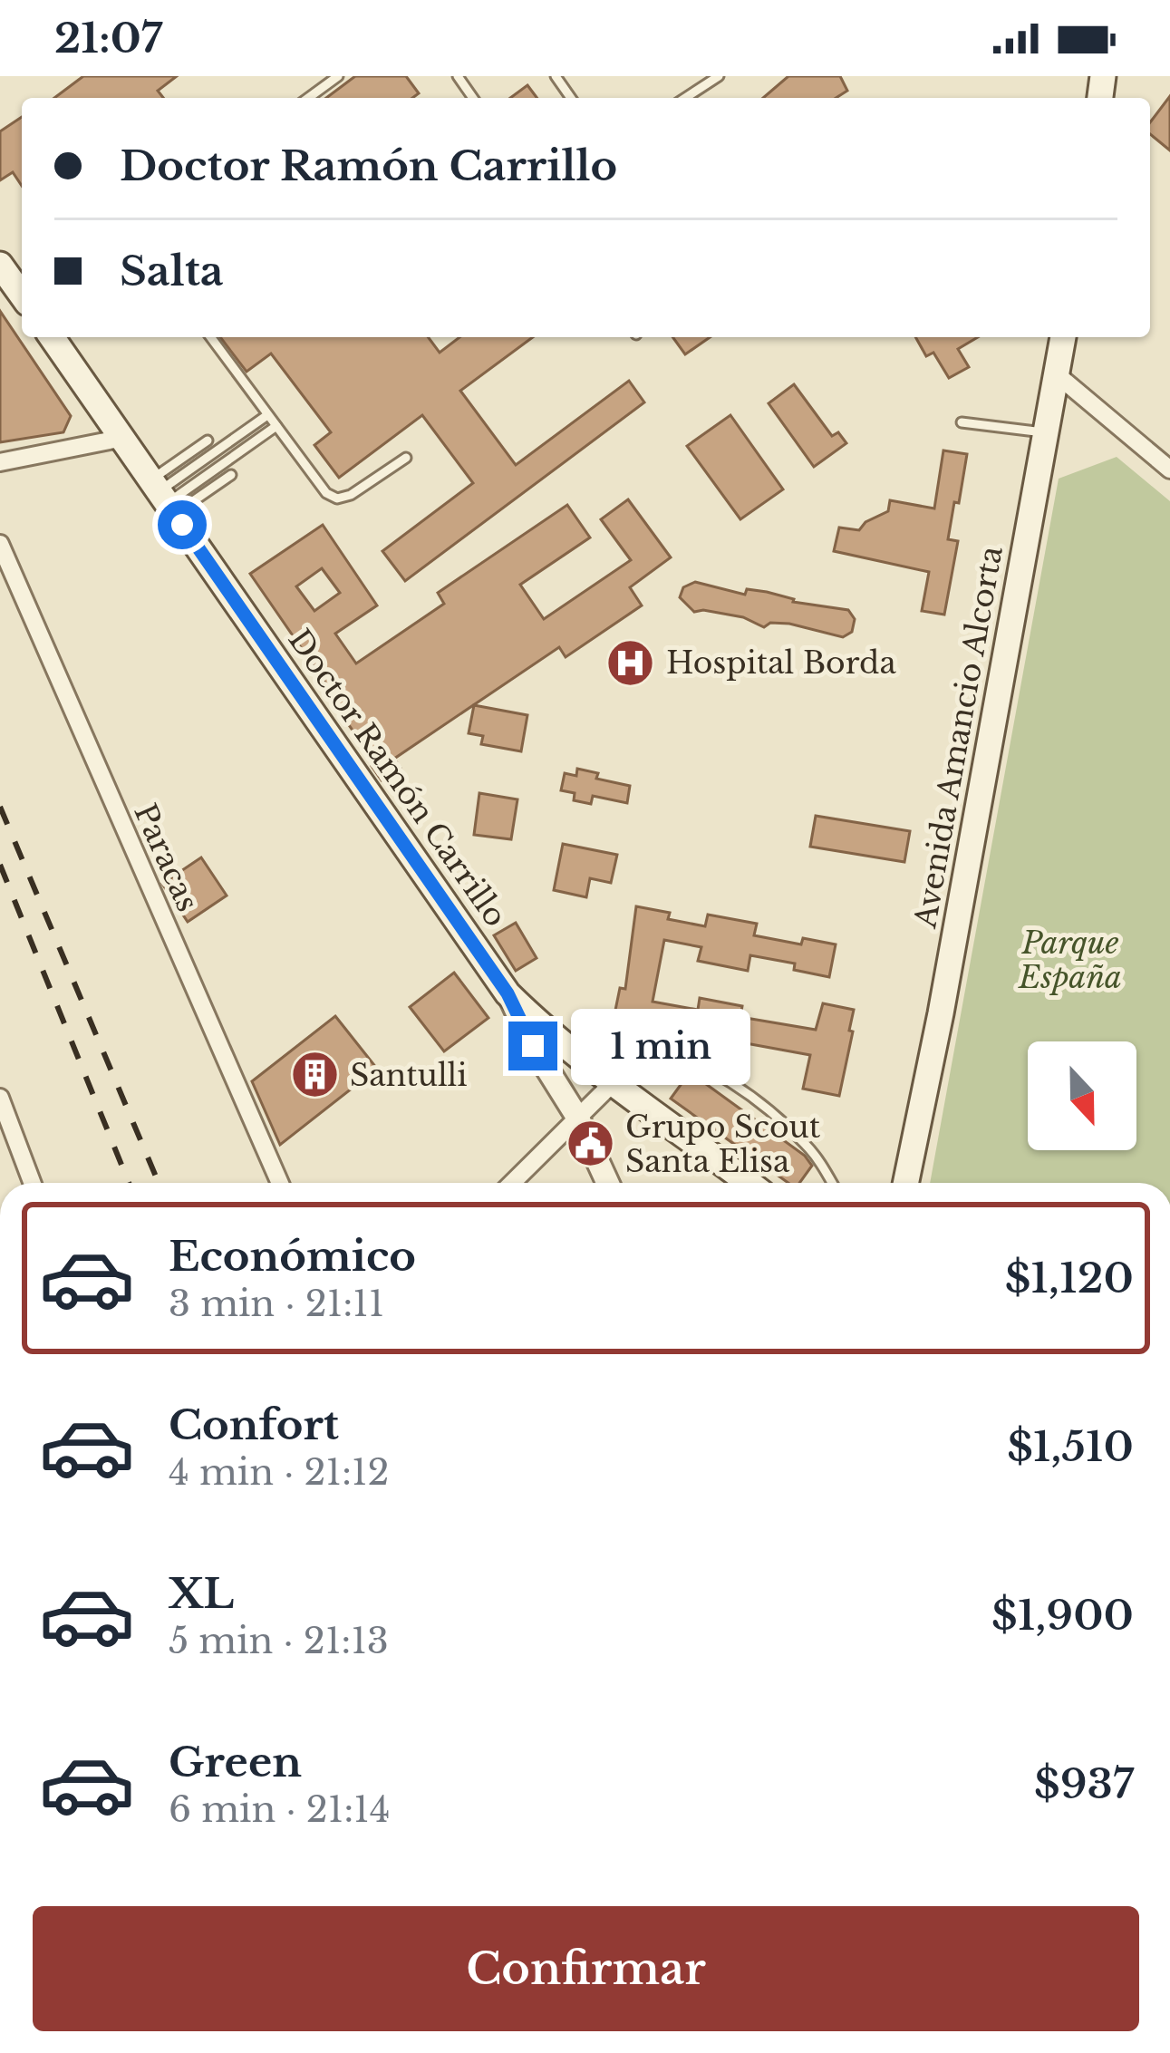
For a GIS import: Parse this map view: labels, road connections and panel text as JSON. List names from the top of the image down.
{
  "streets": {
    "main road": ["Avenida Amancio Alcorta", "Doctor Ramón Carrillo"],
    "street": ["Paracas"]
  },
  "parks": ["Parque España"],
  "places": {
    "hospital": ["Hospital Borda"],
    "building": ["Santulli"],
    "public building": ["Grupo Scout Santa Elisa"]
  },
  "north": "bottom",
  "page": {
    "status": "21:07",
    "banner": ["Doctor Ramón Carrillo", "Salta"],
    "bubble": "1 min",
    "list": [
      {
        "name": "Económico",
        "note": "3 min · 21:11",
        "value": "$1,120"
      },
      {
        "name": "Confort",
        "note": "4 min · 21:12",
        "value": "$1,510"
      },
      {
        "name": "XL",
        "note": "5 min · 21:13",
        "value": "$1,900"
      },
      {
        "name": "Green",
        "note": "6 min · 21:14",
        "value": "$937"
      }
    ],
    "buttons": "Confirmar"
  }
}
